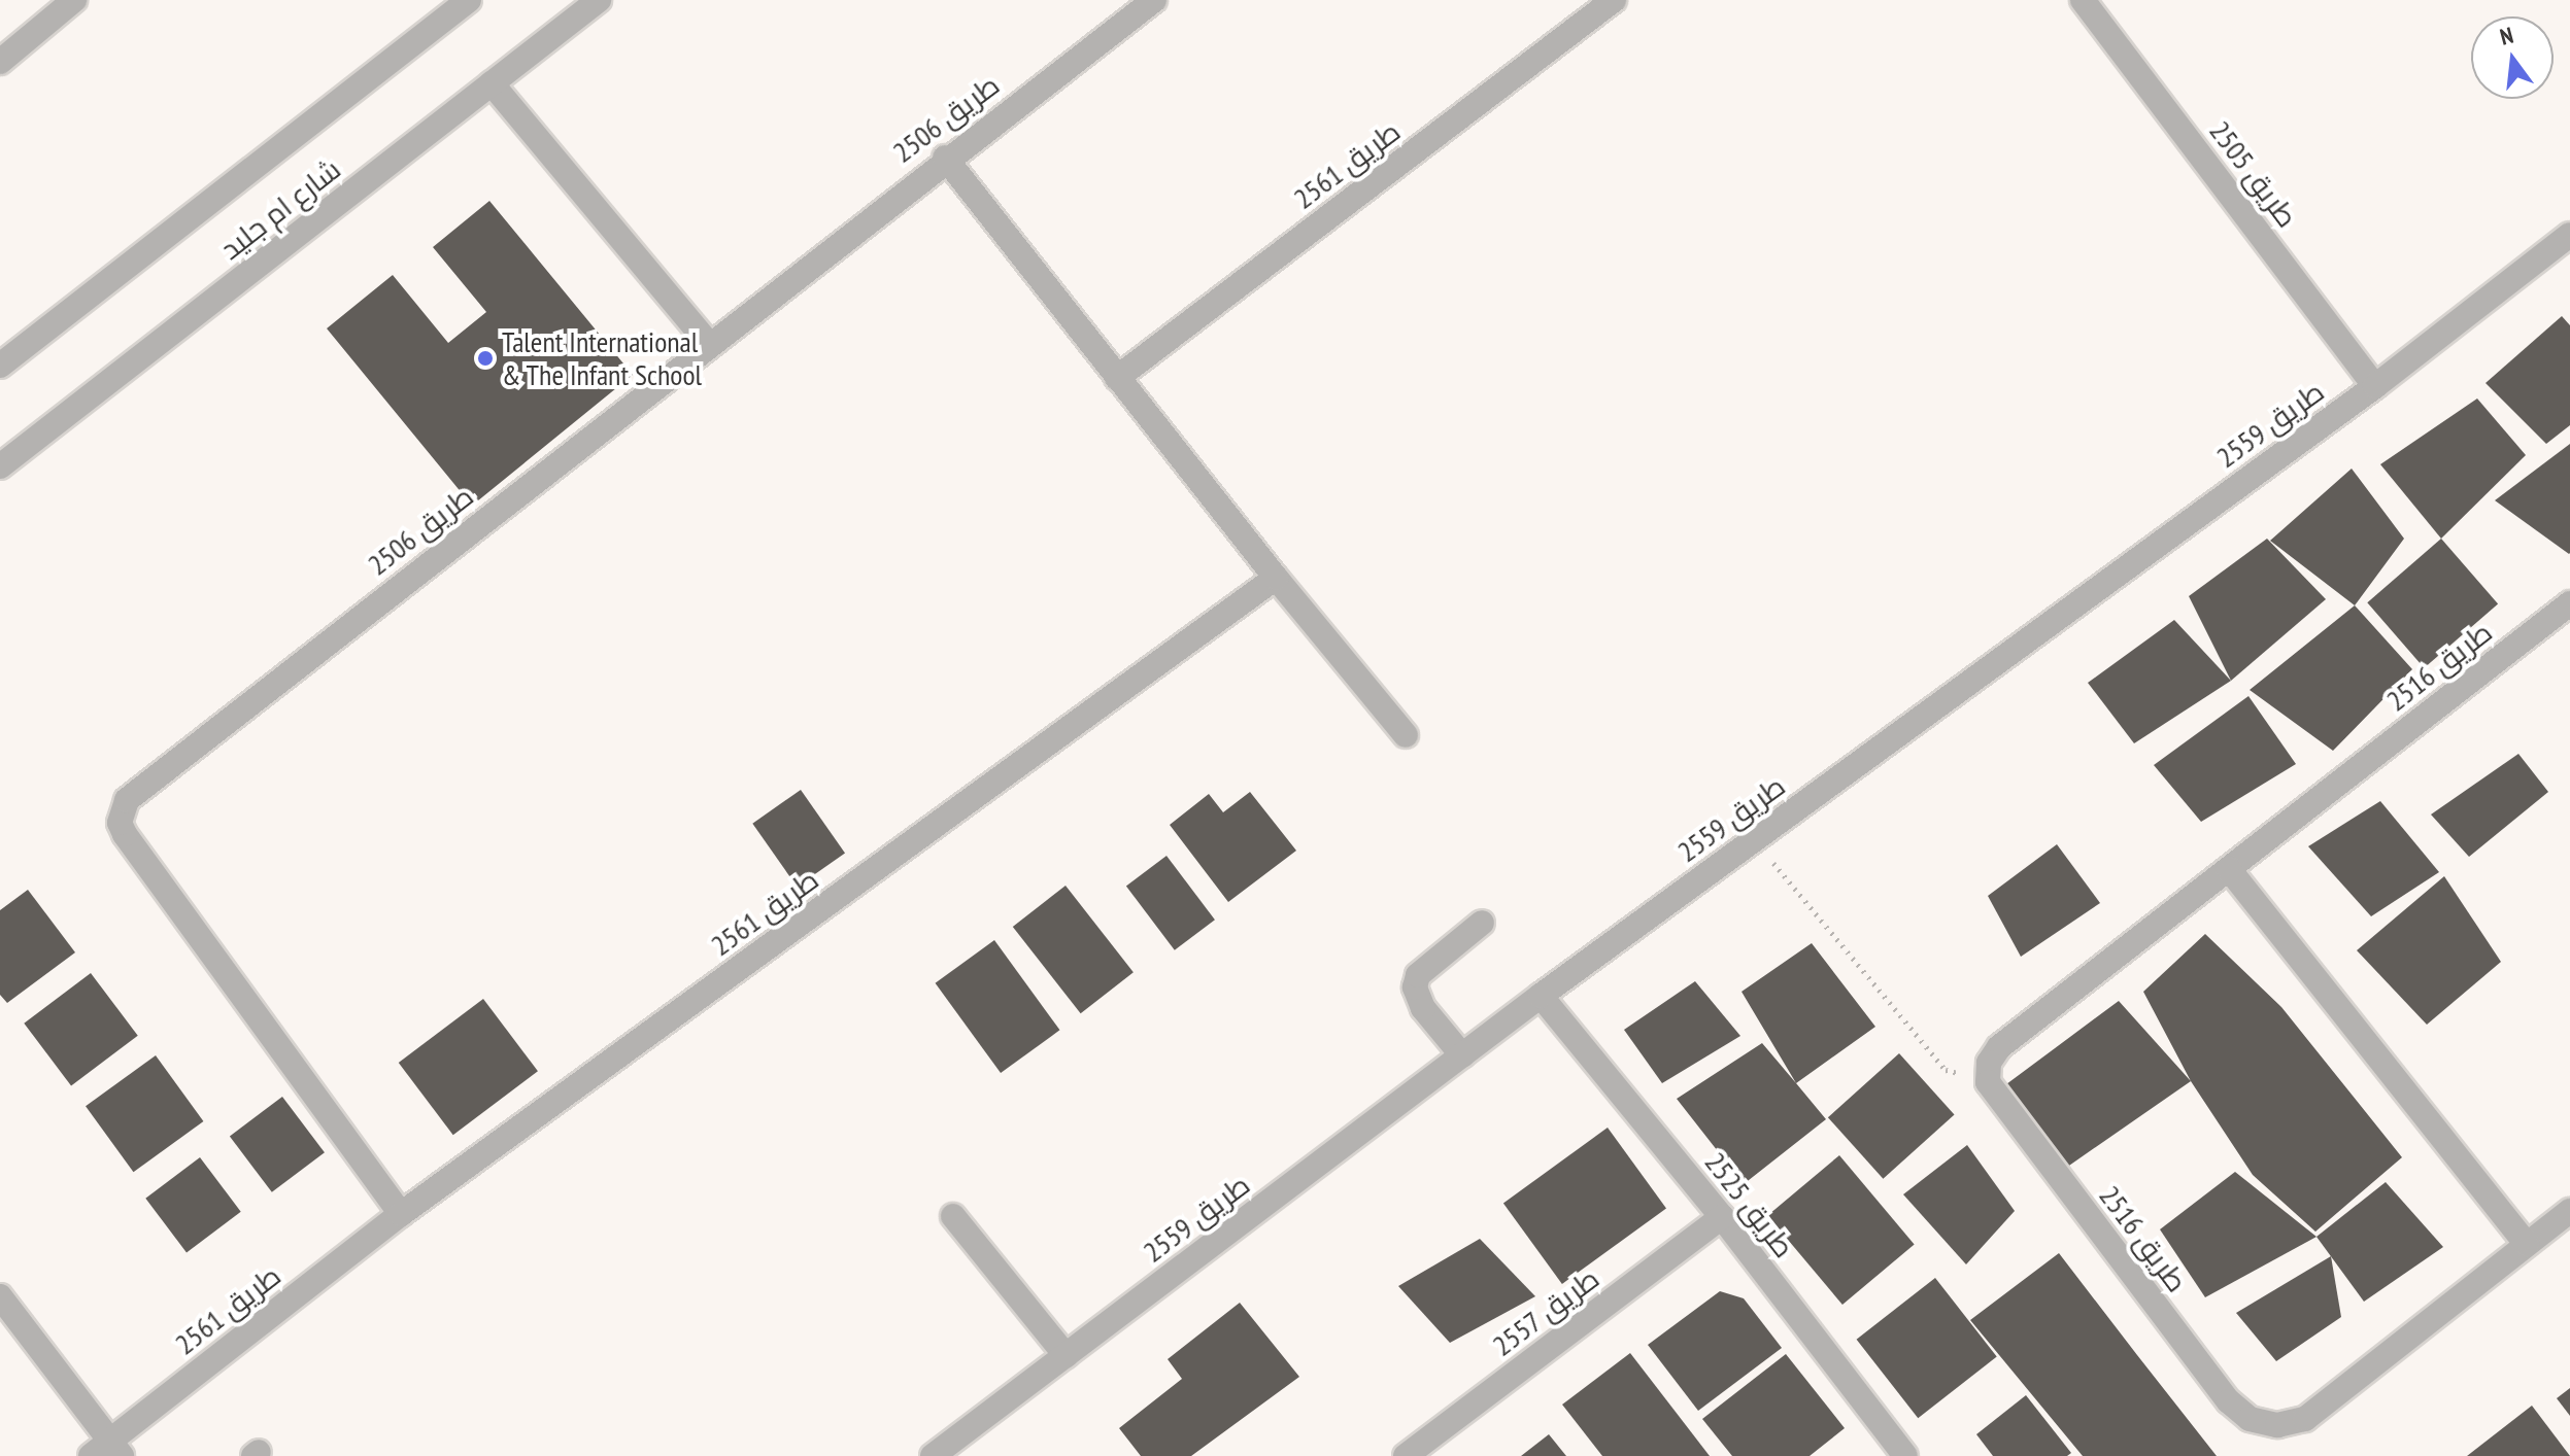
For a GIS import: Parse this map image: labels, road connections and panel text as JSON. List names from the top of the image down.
{
  "streets": {
    "street": [
      "طريق 2506",
      "طريق 2561",
      "طريق 2505",
      "شارع ام جليد",
      "طريق 2559",
      "طريق 2516",
      "طريق 2525",
      "طريق 2557"
    ]
  },
  "crossings": [
    ["طريق 2506", "طريق 2561"],
    ["طريق 2505", "طريق 2559"],
    ["طريق 2559", "طريق 2525"],
    ["طريق 2525", "طريق 2557"]
  ],
  "places": ["Talent International & The Infant School"],
  "north": "top"
}
